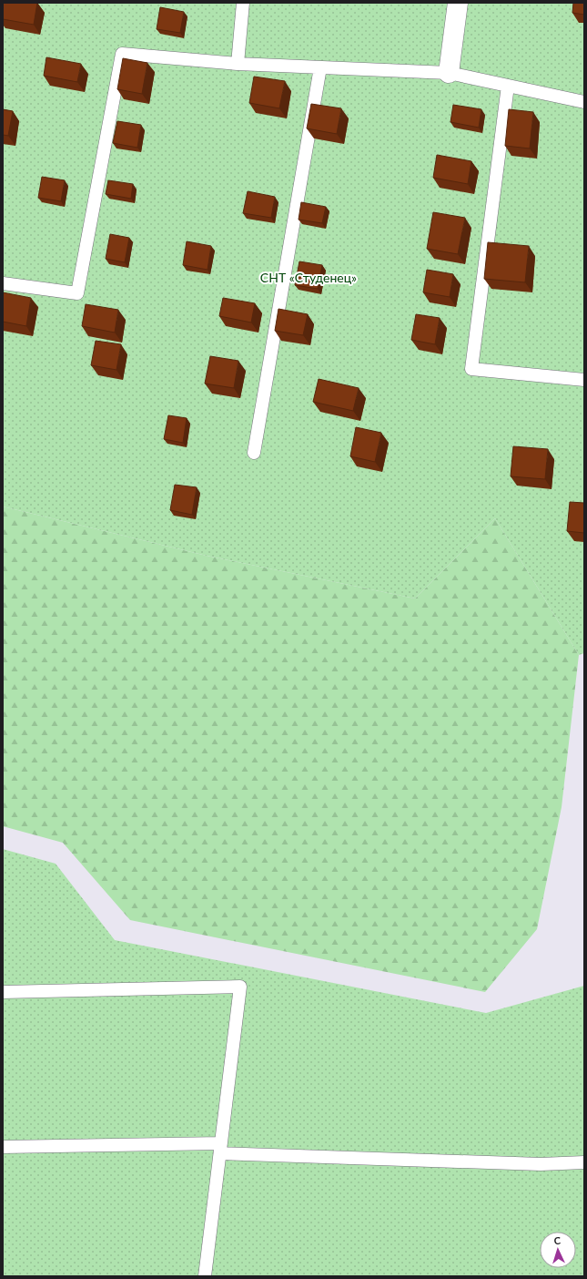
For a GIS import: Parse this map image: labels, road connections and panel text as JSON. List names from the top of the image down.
{
  "parks": ["СНТ «Студенец»"],
  "north": "top"
}
